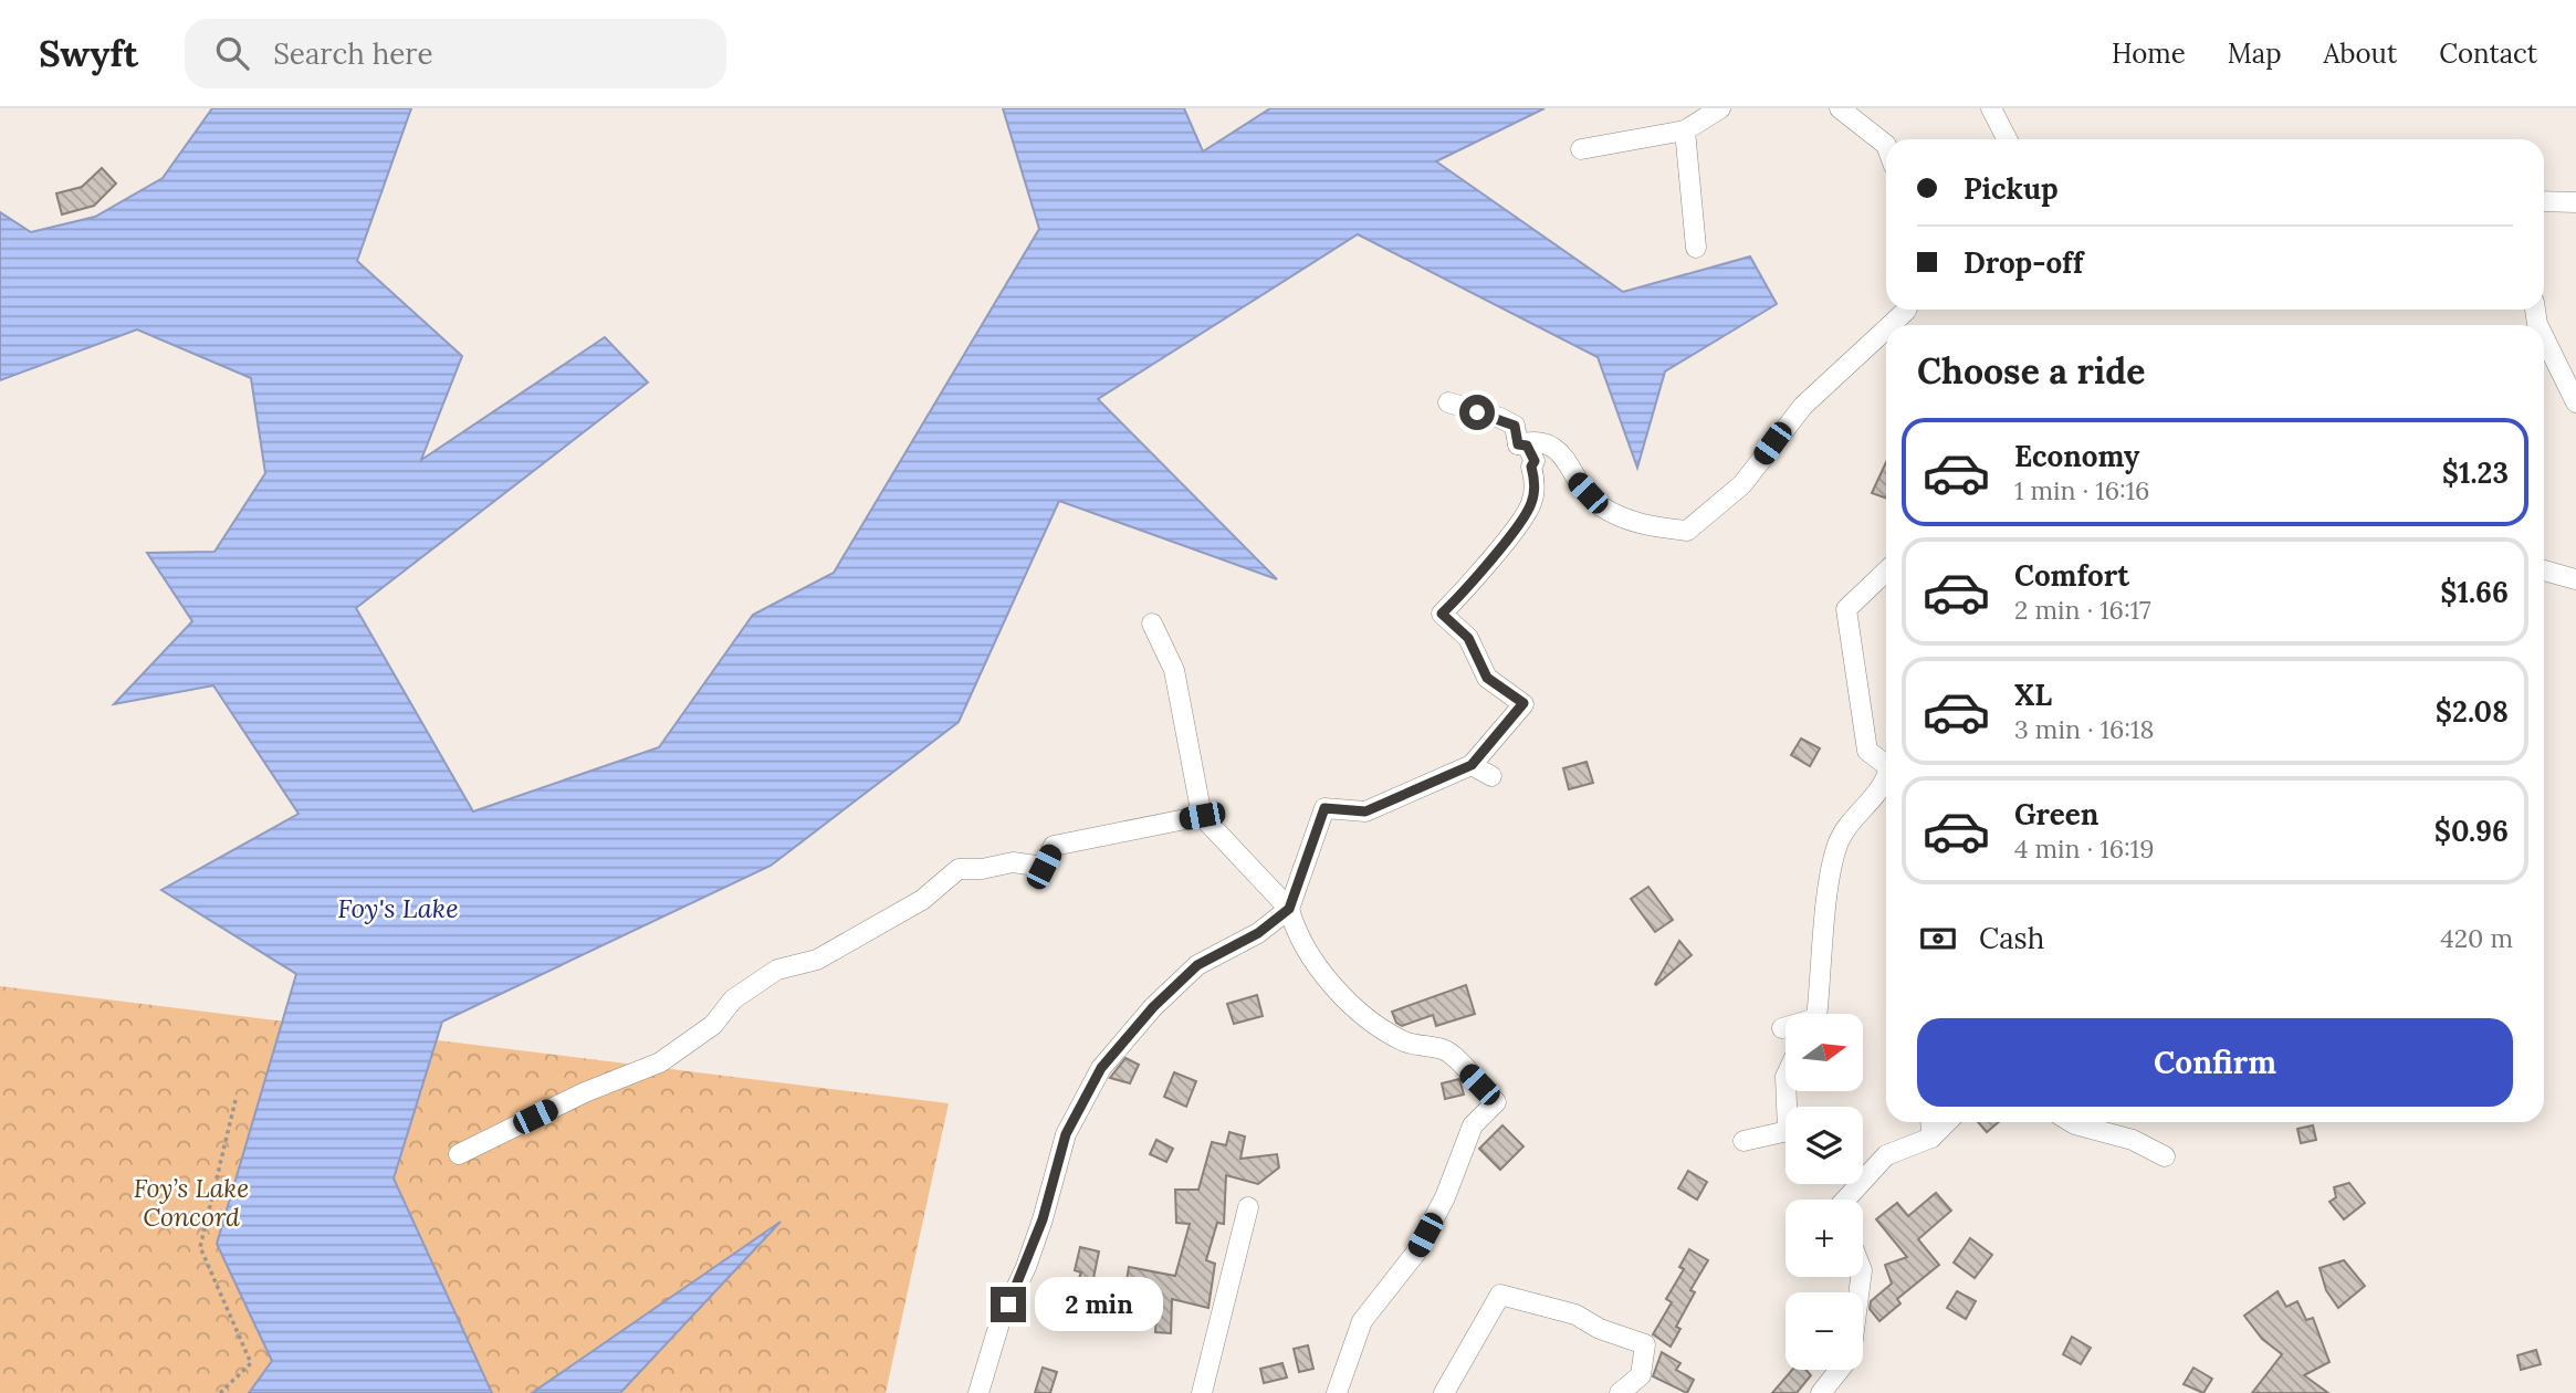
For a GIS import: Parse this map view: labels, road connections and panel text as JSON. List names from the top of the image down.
{
  "water": ["Foy's Lake"],
  "parks": ["Foy’s Lake Concord"],
  "north": "right",
  "page": {
    "header": "Swyft",
    "search": "Search here",
    "nav": [
      "Home",
      "Map",
      "About",
      "Contact"
    ],
    "banner": ["Pickup", "Drop-off"],
    "heading": "Choose a ride",
    "list": [
      {
        "name": "Economy",
        "note": "1 min · 16:16",
        "value": "$1.23"
      },
      {
        "name": "Comfort",
        "note": "2 min · 16:17",
        "value": "$1.66"
      },
      {
        "name": "XL",
        "note": "3 min · 16:18",
        "value": "$2.08"
      },
      {
        "name": "Green",
        "note": "4 min · 16:19",
        "value": "$0.96"
      }
    ],
    "pay": ["Cash", "420 m"],
    "buttons": "Confirm",
    "map_buttons": ["+", "−"],
    "bubble": "2 min"
  }
}
